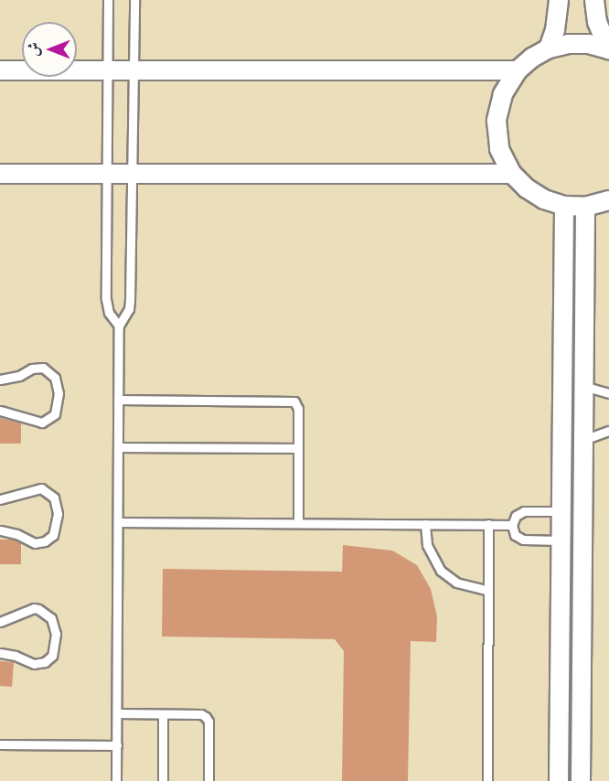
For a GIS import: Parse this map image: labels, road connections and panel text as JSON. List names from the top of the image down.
{
  "north": "left"
}
